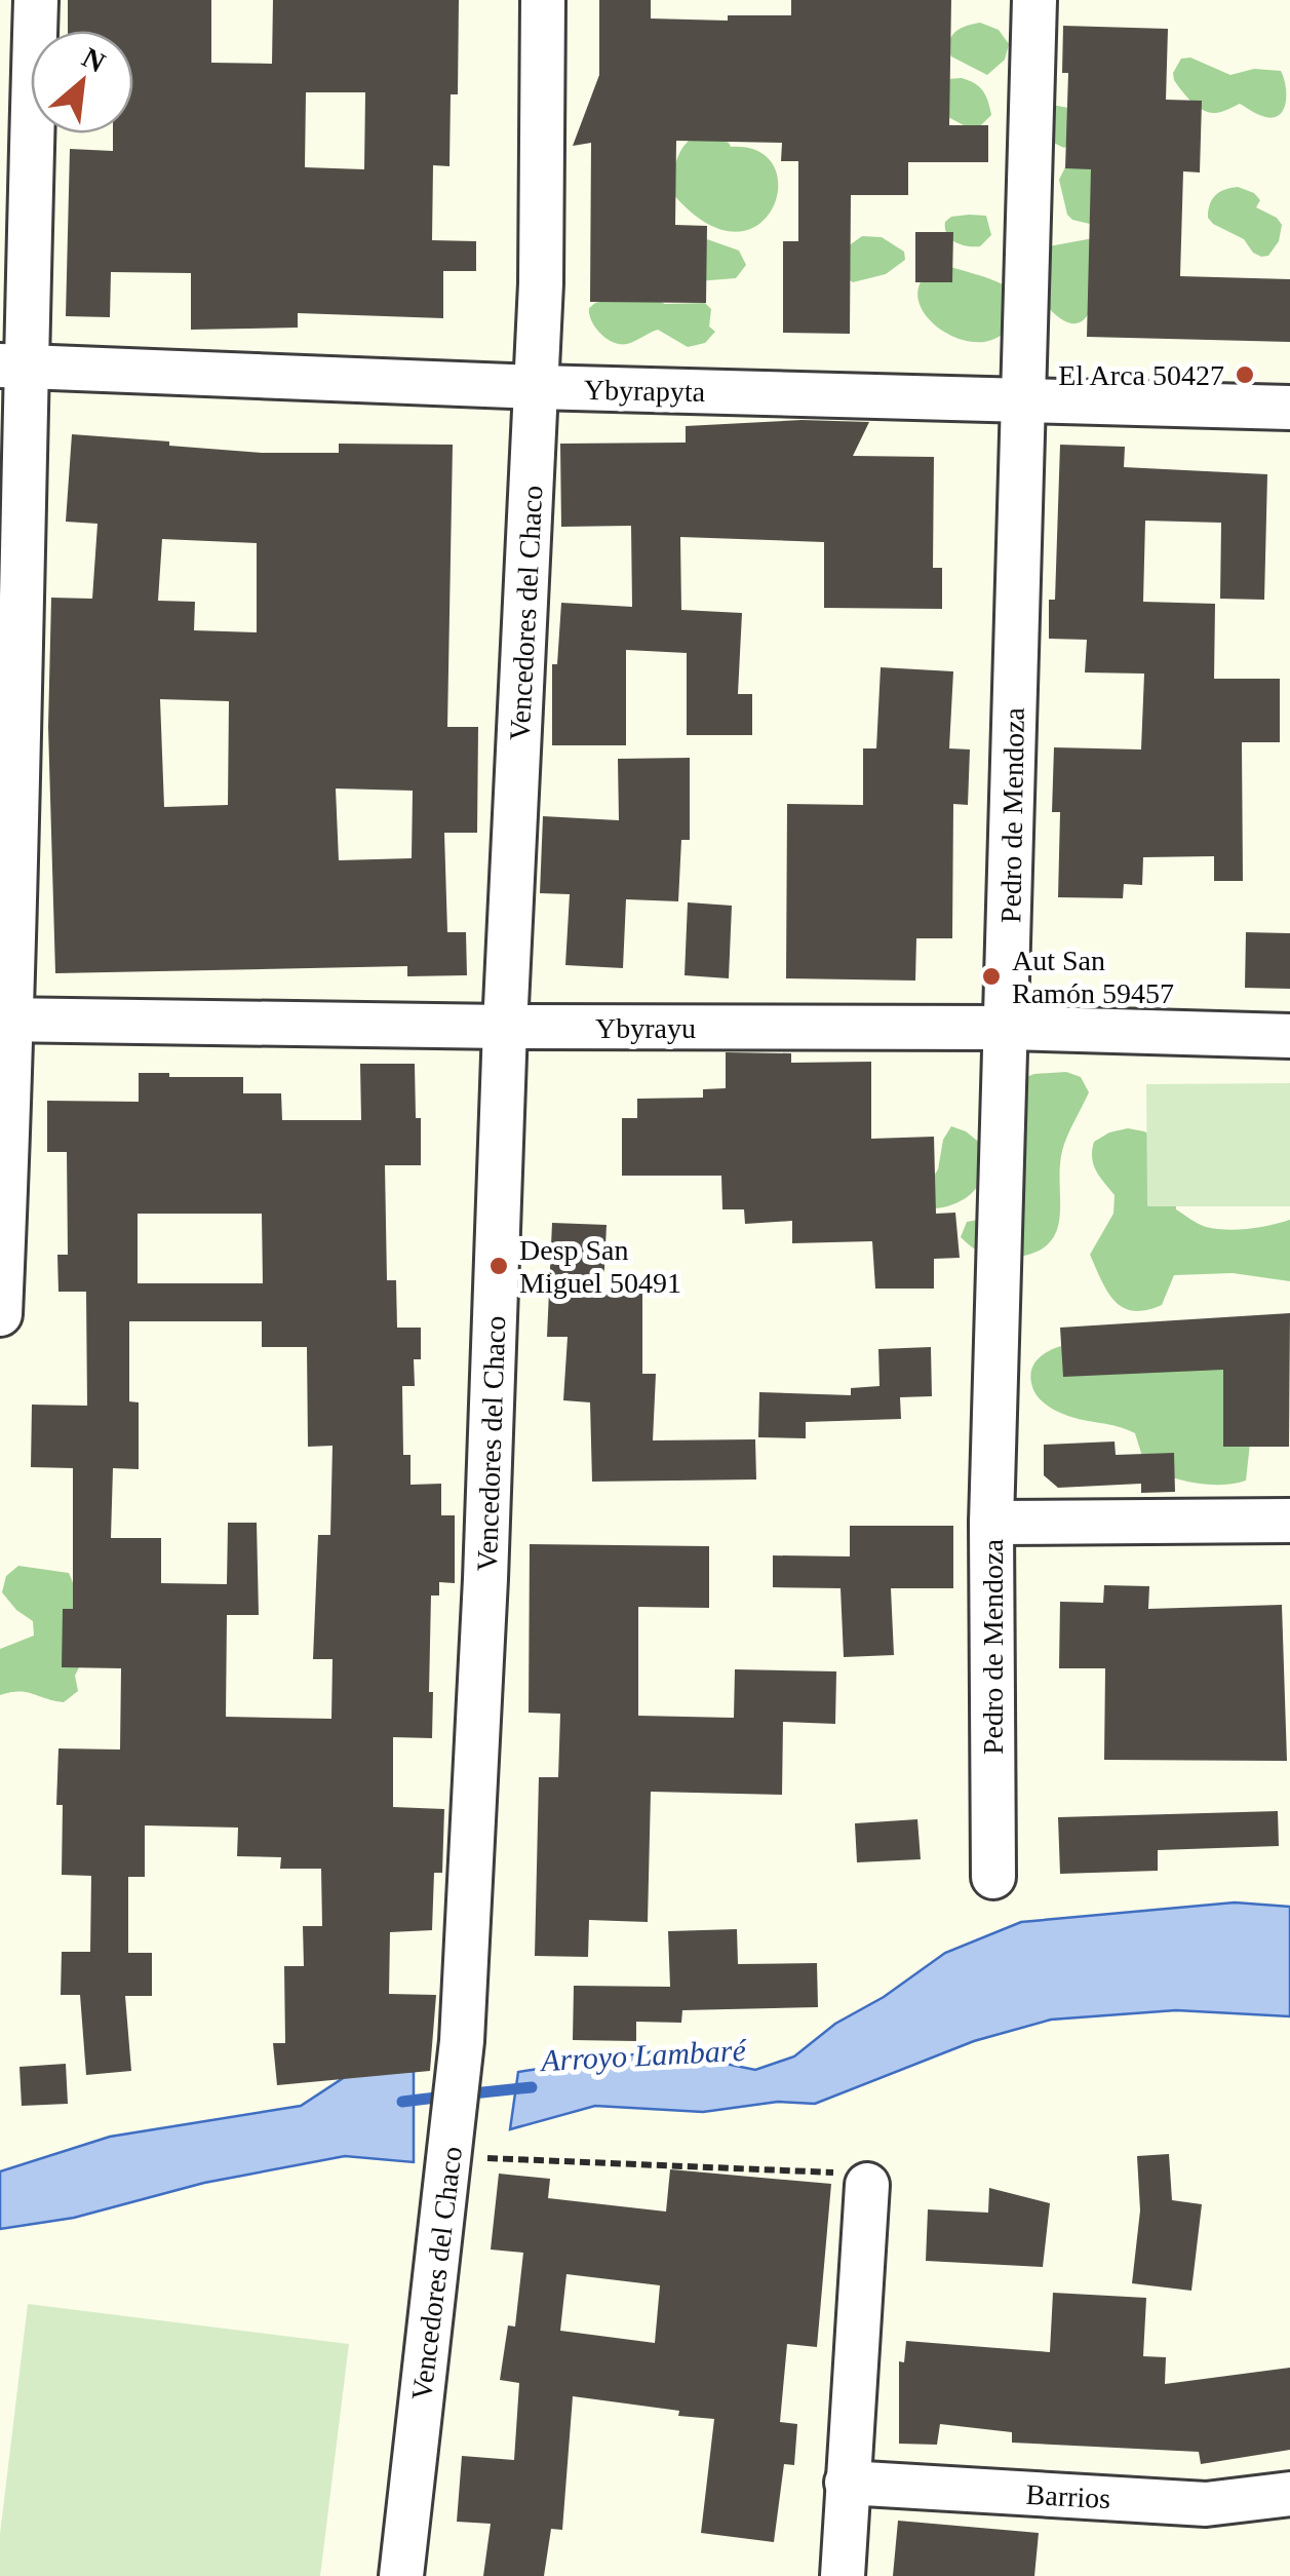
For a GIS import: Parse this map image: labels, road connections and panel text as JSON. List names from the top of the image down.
{
  "streets": {
    "street": [
      "Ybyrapyta",
      "Vencedores del Chaco",
      "Pedro de Mendoza",
      "Ybyrayu",
      "Barrios"
    ]
  },
  "crossings": [
    ["Ybyrapyta", "Vencedores del Chaco"],
    ["Ybyrapyta", "Pedro de Mendoza"],
    ["Vencedores del Chaco", "Ybyrayu"],
    ["Pedro de Mendoza", "Ybyrayu"]
  ],
  "water": ["Arroyo Lambaré"],
  "places": ["El Arca 50427", "Aut San Ramón 59457", "Desp San Miguel 50491"],
  "north": "top right"
}
